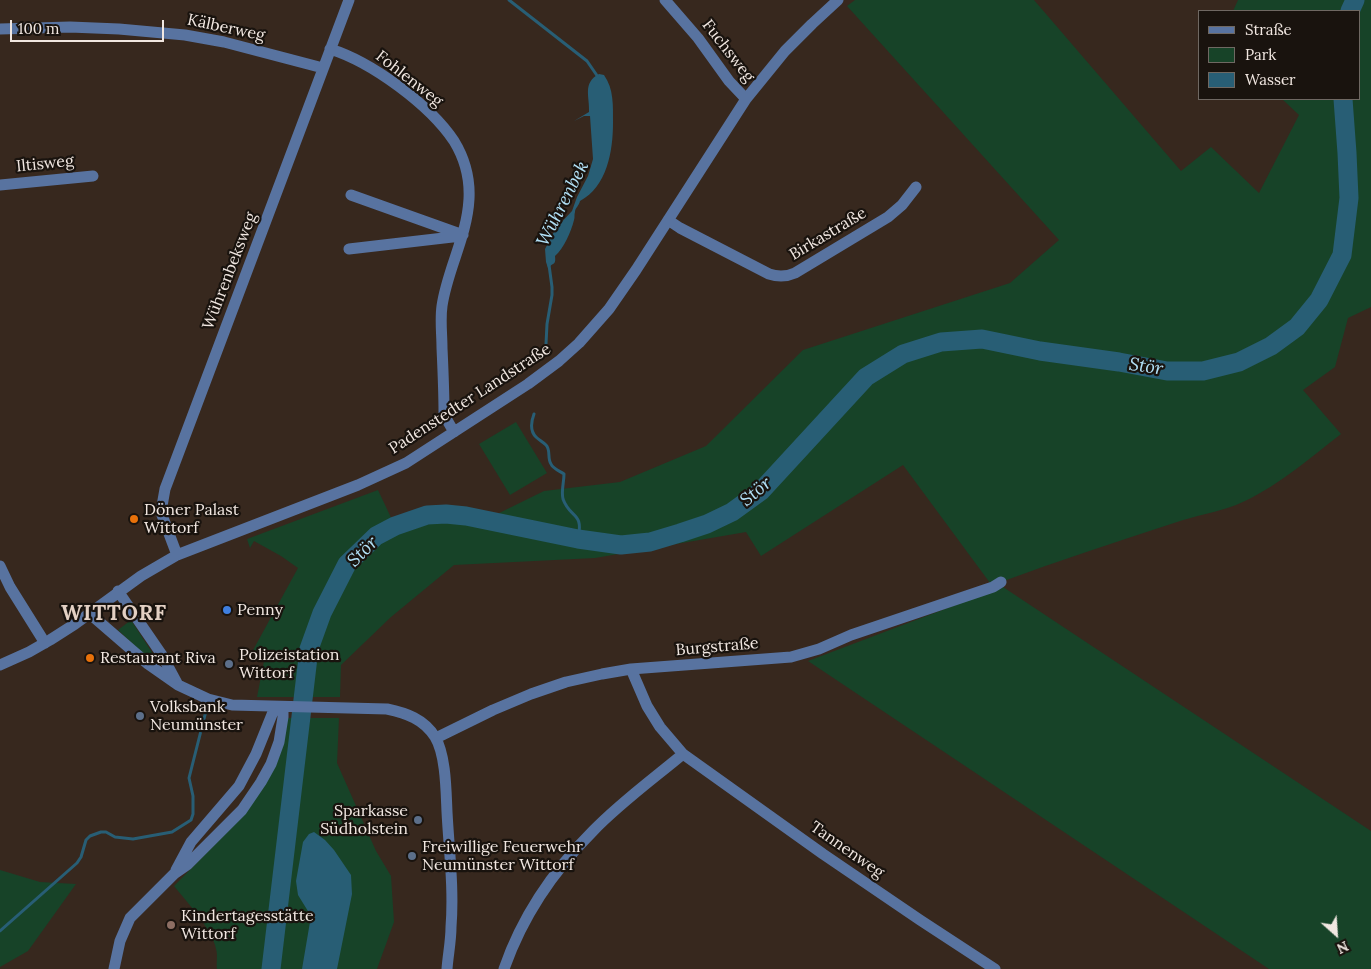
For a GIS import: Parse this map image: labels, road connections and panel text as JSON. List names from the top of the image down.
{
  "streets": {
    "street": [
      "Kälberweg",
      "Fuchsweg",
      "Fohlenweg",
      "Iltisweg",
      "Birkastraße",
      "Wührenbeksweg",
      "Padenstedter Landstraße",
      "Burgstraße",
      "Tannenweg"
    ]
  },
  "crossings": [
    ["Kälberweg", "Wührenbeksweg"],
    ["Fuchsweg", "Padenstedter Landstraße"],
    ["Fohlenweg", "Wührenbeksweg"],
    ["Fohlenweg", "Padenstedter Landstraße"],
    ["Birkastraße", "Padenstedter Landstraße"],
    ["Wührenbeksweg", "Padenstedter Landstraße"],
    ["Burgstraße", "Tannenweg"]
  ],
  "districts": ["WITTORF"],
  "water": ["Wührenbek", "Stör"],
  "places": [
    "Döner Palast Wittorf",
    "Penny",
    "Restaurant Riva",
    "Polizeistation Wittorf",
    "Volksbank Neumünster",
    "Sparkasse Südholstein",
    "Freiwillige Feuerwehr Neumünster Wittorf",
    "Kindertagesstätte Wittorf"
  ],
  "legend": ["Straße", "Park", "Wasser"],
  "scale_bar": "100 m",
  "north": "bottom right"
}
